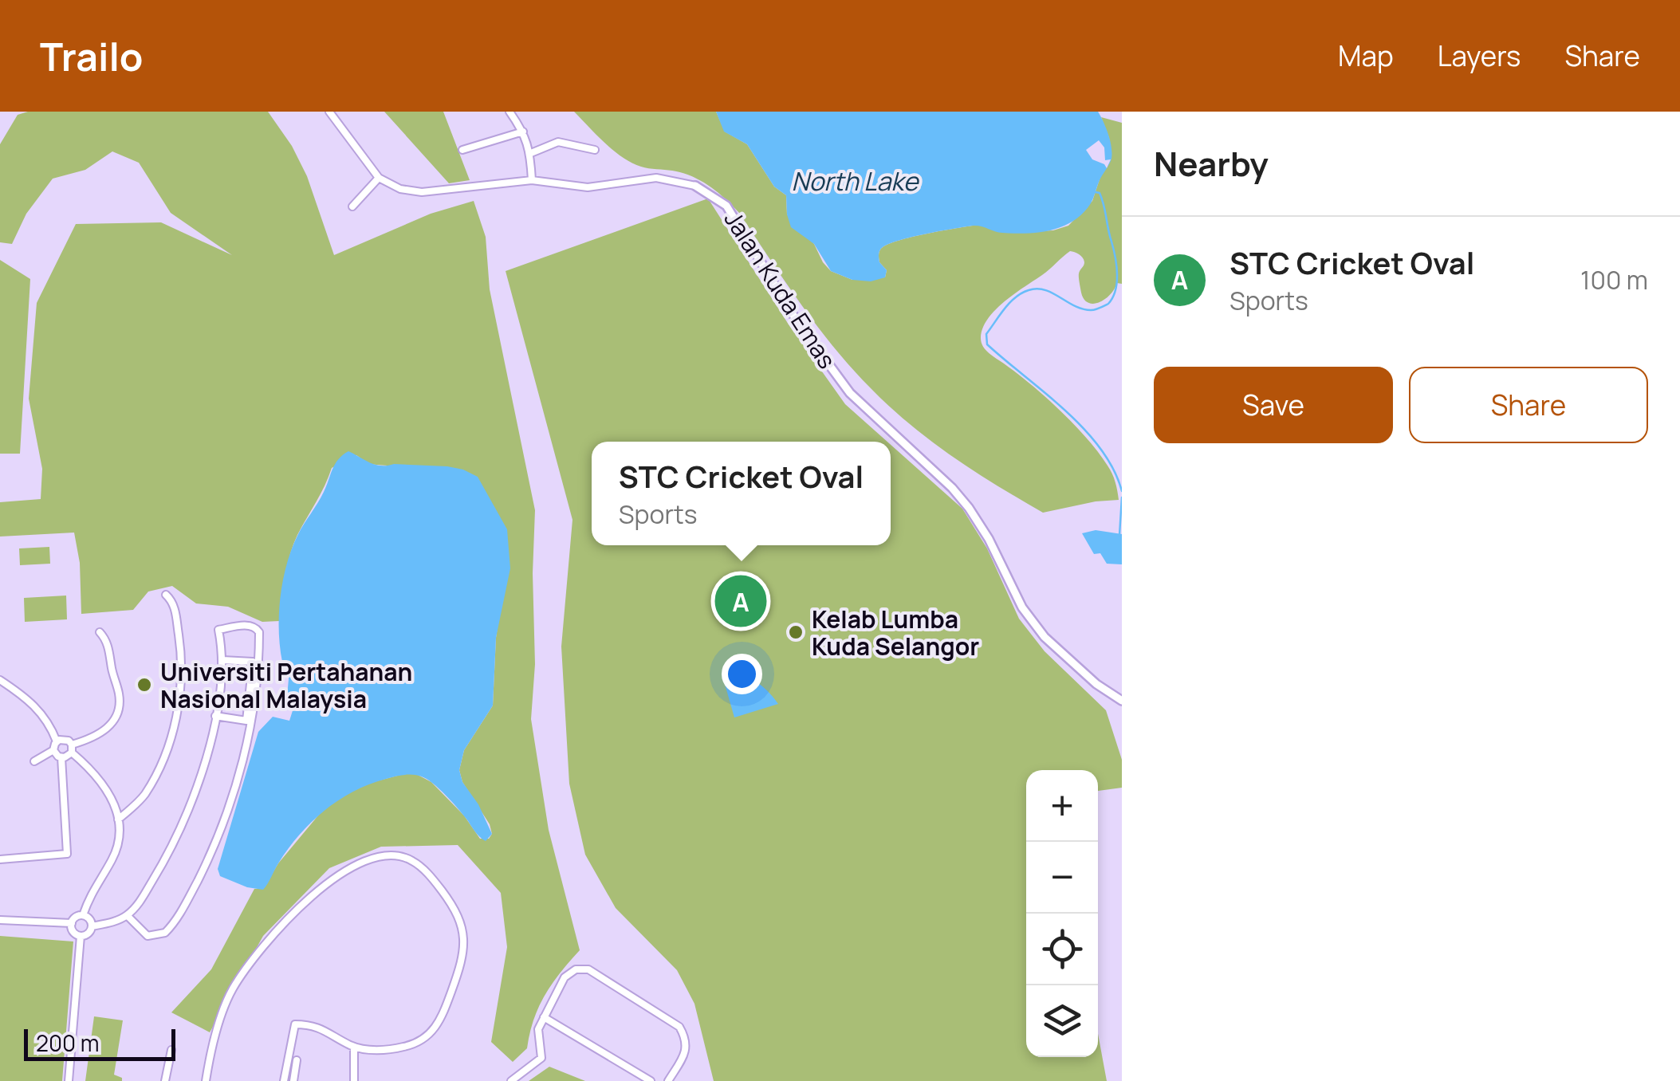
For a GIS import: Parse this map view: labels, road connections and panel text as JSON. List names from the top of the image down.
{
  "streets": {
    "street": ["Jalan Kuda Emas"]
  },
  "water": ["North Lake"],
  "places": ["Kelab Lumba Kuda Selangor", "Universiti Pertahanan Nasional Malaysia"],
  "scale_bar": "200 m",
  "page": {
    "header": "Trailo",
    "nav": ["Map", "Layers", "Share"],
    "heading": "Nearby",
    "list": [
      {
        "mark": "A",
        "name": "STC Cricket Oval",
        "note": "Sports",
        "value": "100 m"
      }
    ],
    "buttons": ["Save", "Share"],
    "popup": ["STC Cricket Oval", "Sports"],
    "pins": "A",
    "map_buttons": ["+", "−"],
    "scale": "200 m"
  }
}
